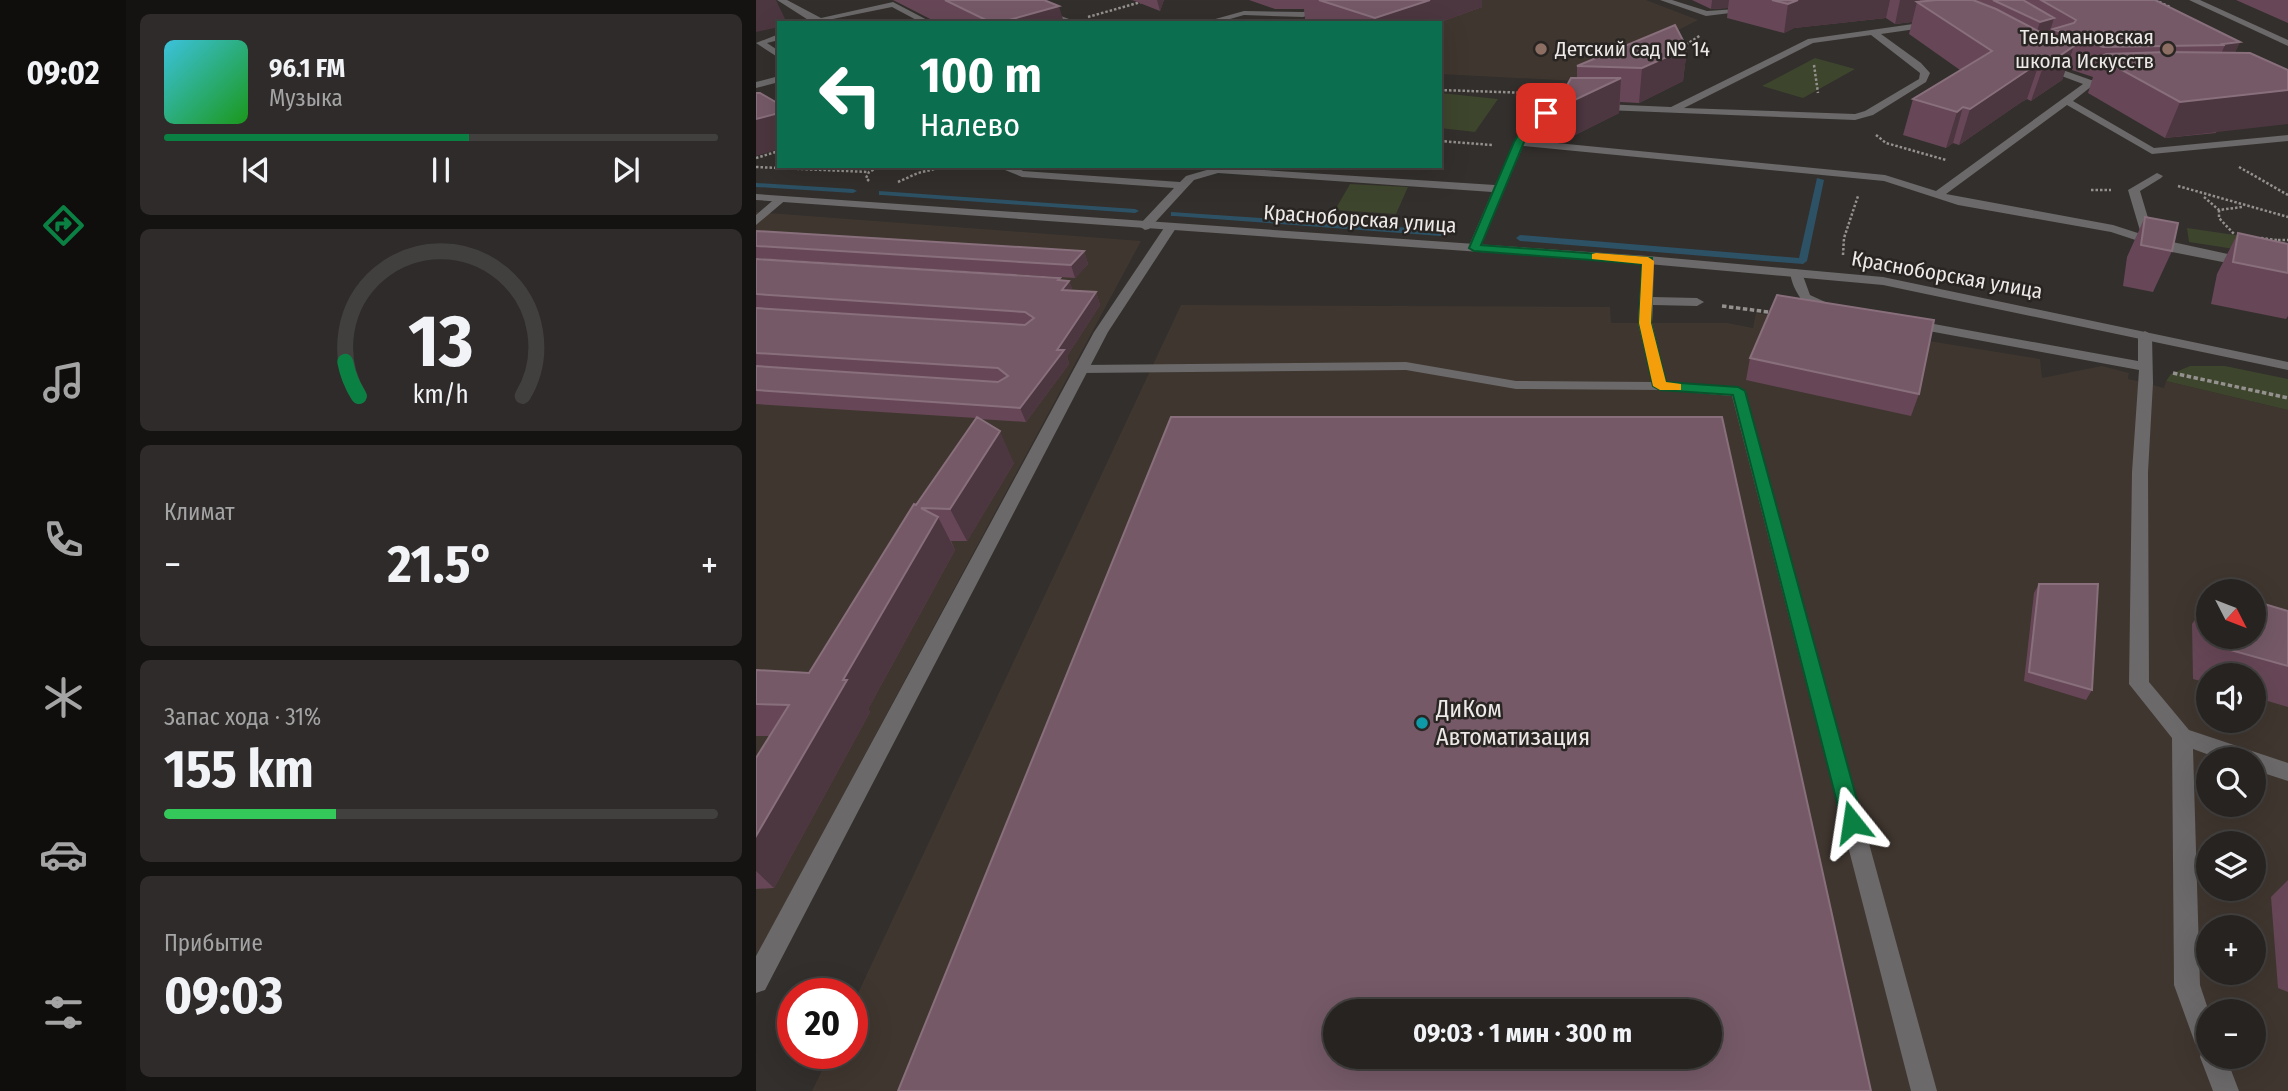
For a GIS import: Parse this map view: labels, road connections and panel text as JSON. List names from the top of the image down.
{
  "streets": {
    "street": ["Красноборская улица"]
  },
  "places": ["Детский сад № 14", "Тельмановская школа Искусств", "ДиКом Автоматизация"],
  "north": "bottom right",
  "page": {
    "tabs": "09:02",
    "turn": ["100 m", "Налево"],
    "song": ["96.1 FM", "Музыка"],
    "tile": [
      "Климат",
      ["Запас хода · 31%", "155 km"],
      ["Прибытие", "09:03"]
    ],
    "heat": ["−", "21.5°", "+"],
    "map_buttons": ["+", "−"],
    "limit": "20",
    "trip": "09:03 · 1 мин · 300 m",
    "gauge": ["13", "km/h"]
  }
}
